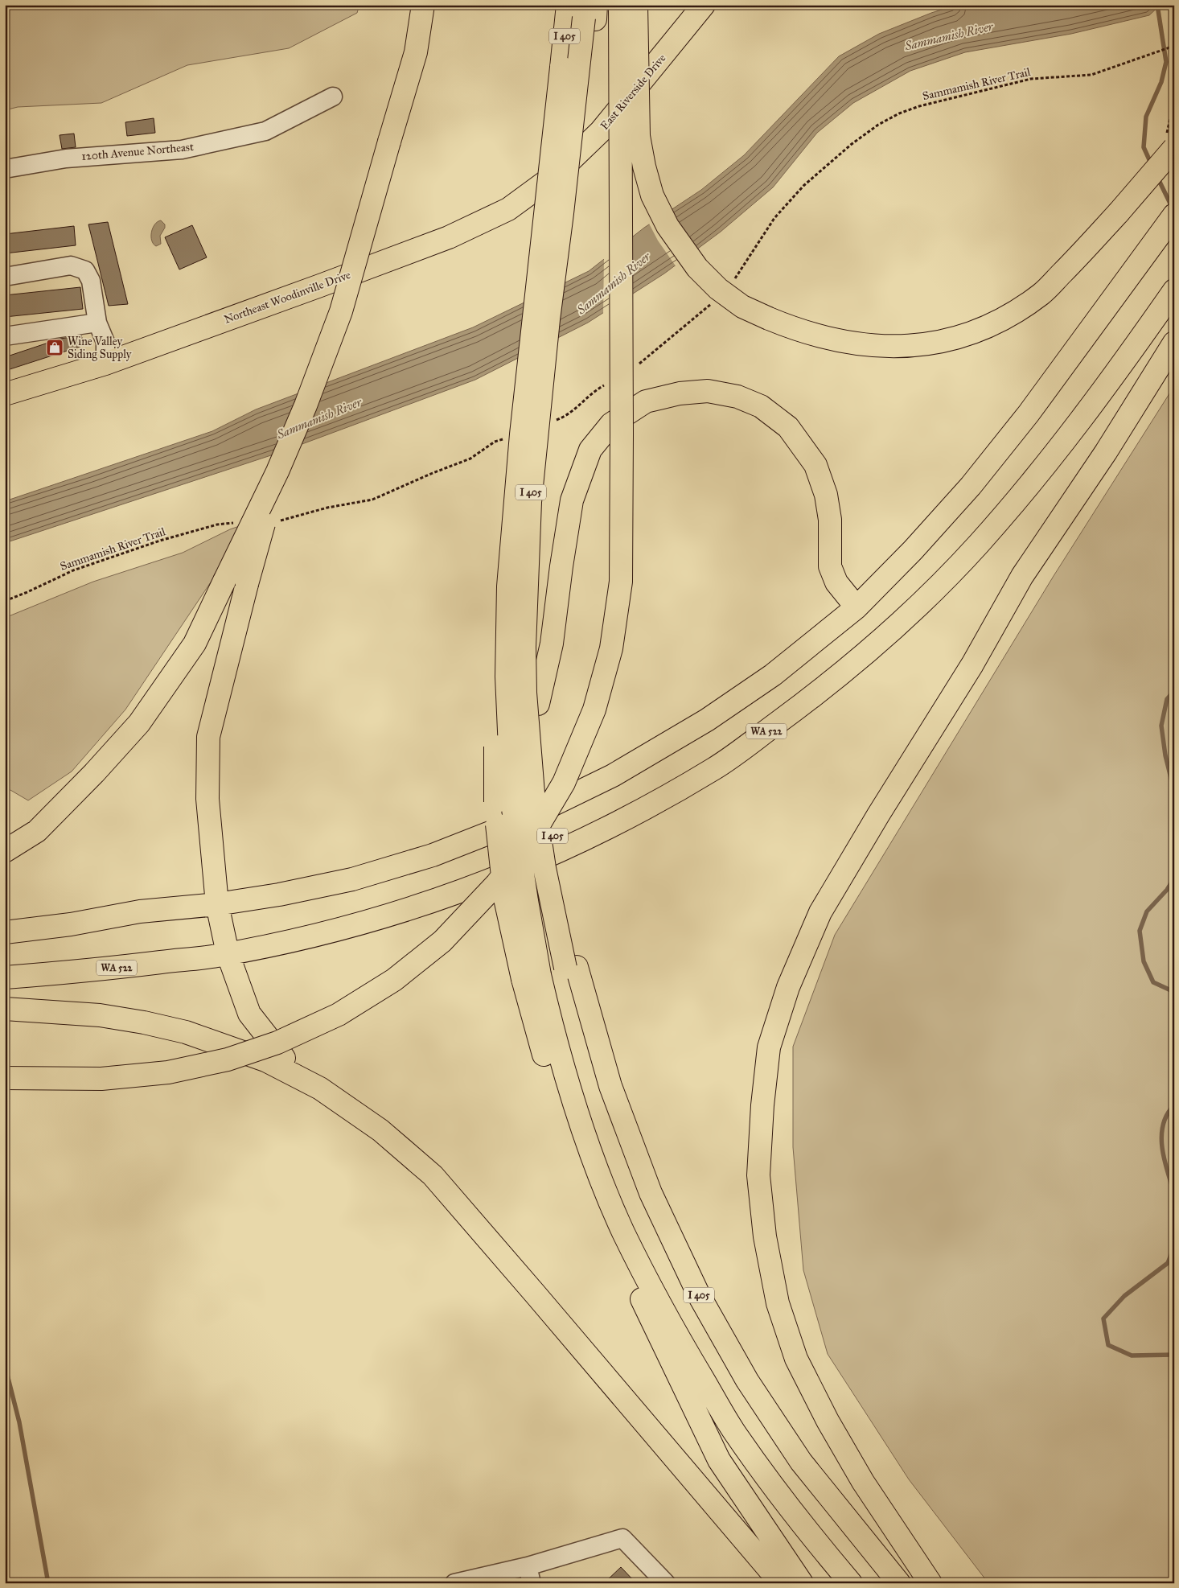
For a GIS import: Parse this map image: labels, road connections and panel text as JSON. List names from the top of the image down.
{
  "streets": {
    "main road": [
      "I 405",
      "East Riverside Drive",
      "Northeast Woodinville Drive",
      "WA 522"
    ],
    "lane": ["120th Avenue Northeast"],
    "path": ["Sammamish River Trail"]
  },
  "crossings": [
    ["East Riverside Drive", "Northeast Woodinville Drive"]
  ],
  "water": ["Sammamish River"],
  "places": {
    "shop": ["Wine Valley Siding Supply"]
  }
}
